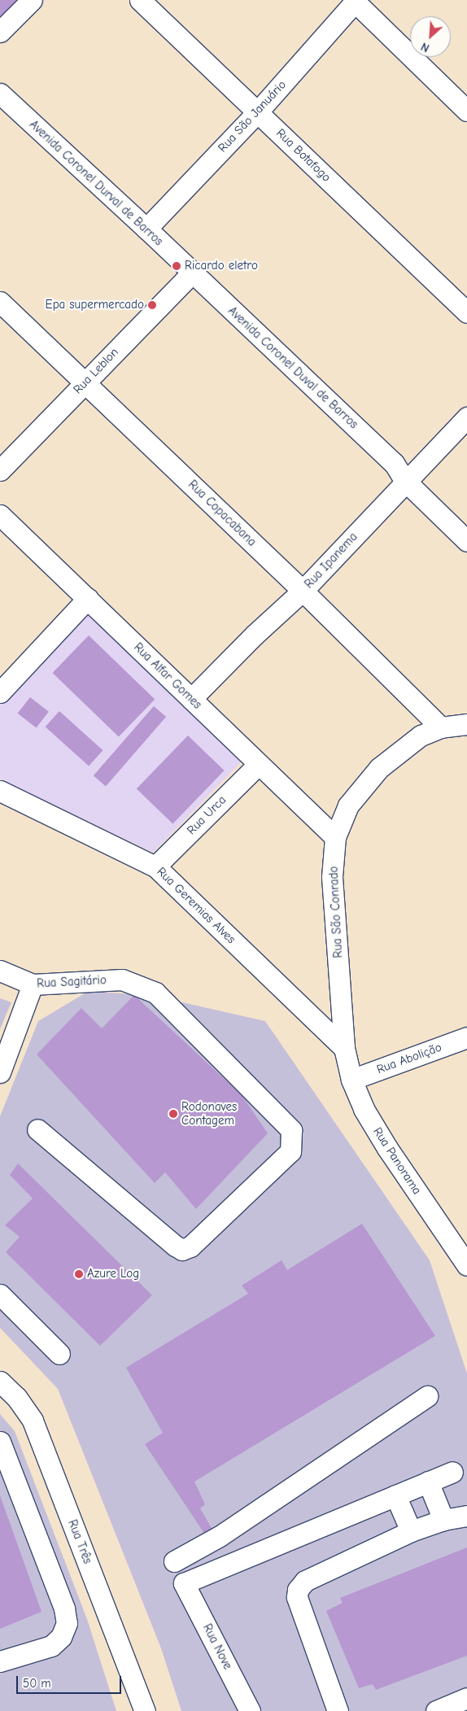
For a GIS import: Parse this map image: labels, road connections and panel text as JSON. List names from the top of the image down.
{
  "streets": {
    "street": [
      "Rua São Januário",
      "Rua Botafogo",
      "Avenida Coronel Durval de Barros",
      "Avenida Coronel Duval de Barros",
      "Rua Leblon",
      "Rua Copacabana",
      "Rua Ipanema",
      "Rua Alfar Gomes",
      "Rua Urca",
      "Rua Geremias Alves",
      "Rua São Conrado",
      "Rua Sagitário",
      "Rua Abolição",
      "Rua Panorama",
      "Rua Três",
      "Rua Nove"
    ]
  },
  "crossings": [
    ["Rua São Januário", "Rua Botafogo"],
    ["Rua São Januário", "Avenida Coronel Durval de Barros"],
    ["Avenida Coronel Durval de Barros", "Avenida Coronel Duval de Barros"],
    ["Avenida Coronel Durval de Barros", "Rua Leblon"],
    ["Avenida Coronel Duval de Barros", "Rua Leblon"],
    ["Avenida Coronel Duval de Barros", "Rua Ipanema"],
    ["Rua Leblon", "Rua Copacabana"],
    ["Rua Copacabana", "Rua Ipanema"],
    ["Rua Copacabana", "Rua São Conrado"],
    ["Rua Ipanema", "Rua Alfar Gomes"],
    ["Rua Alfar Gomes", "Rua Urca"],
    ["Rua Alfar Gomes", "Rua São Conrado"],
    ["Rua Urca", "Rua Geremias Alves"],
    ["Rua Geremias Alves", "Rua São Conrado"],
    ["Rua Geremias Alves", "Rua Panorama"],
    ["Rua São Conrado", "Rua Panorama"],
    ["Rua Abolição", "Rua Panorama"]
  ],
  "places": [
    "Ricardo eletro",
    "Epa supermercado",
    "Rodonaves Contagem",
    "Azure Log"
  ],
  "scale_bar": "50 m",
  "north": "bottom left"
}
